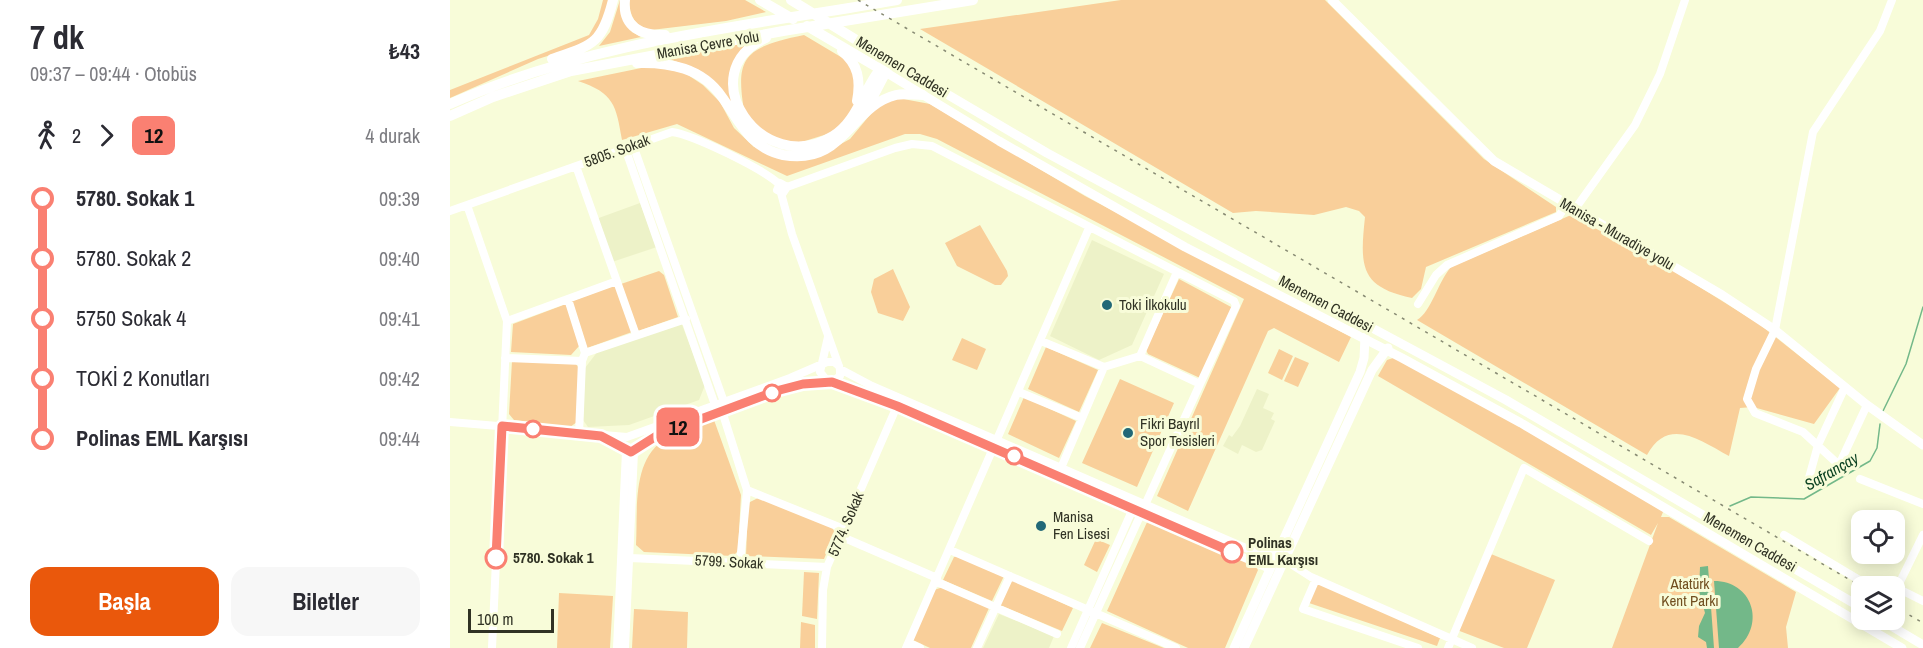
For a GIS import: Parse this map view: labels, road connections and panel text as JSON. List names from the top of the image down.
{
  "streets": {
    "highway": ["Manisa Çevre Yolu", "Menemen Caddesi"],
    "main road": ["Manisa - Muradiye yolu"],
    "street": ["5805. Sokak", "5774. Sokak", "5799. Sokak"]
  },
  "crossings": [
    ["5774. Sokak", "5799. Sokak"]
  ],
  "water": ["Safrançay"],
  "parks": ["Atatürk Kent Parkı"],
  "places": [
    "Toki İlkokulu",
    "Fikri Bayrıl Spor Tesisleri",
    "Manisa Fen Lisesi",
    "Polinas EML Karşısı",
    "5780. Sokak 1"
  ],
  "lines": ["bus line 12"],
  "scale_bar": "100 m",
  "page": {
    "heading": ["7 dk", "09:37 – 09:44 · Otobüs", "₺43"],
    "on_map": "12",
    "legs": ["2", "12", "4 durak"],
    "list": [
      {
        "name": "5780. Sokak 1",
        "value": "09:39"
      },
      {
        "name": "5780. Sokak 2",
        "value": "09:40"
      },
      {
        "name": "5750 Sokak 4",
        "value": "09:41"
      },
      {
        "name": "TOKİ 2 Konutları",
        "value": "09:42"
      },
      {
        "name": "Polinas EML Karşısı",
        "value": "09:44"
      }
    ],
    "buttons": ["Başla", "Biletler"],
    "scale": "100 m"
  }
}
